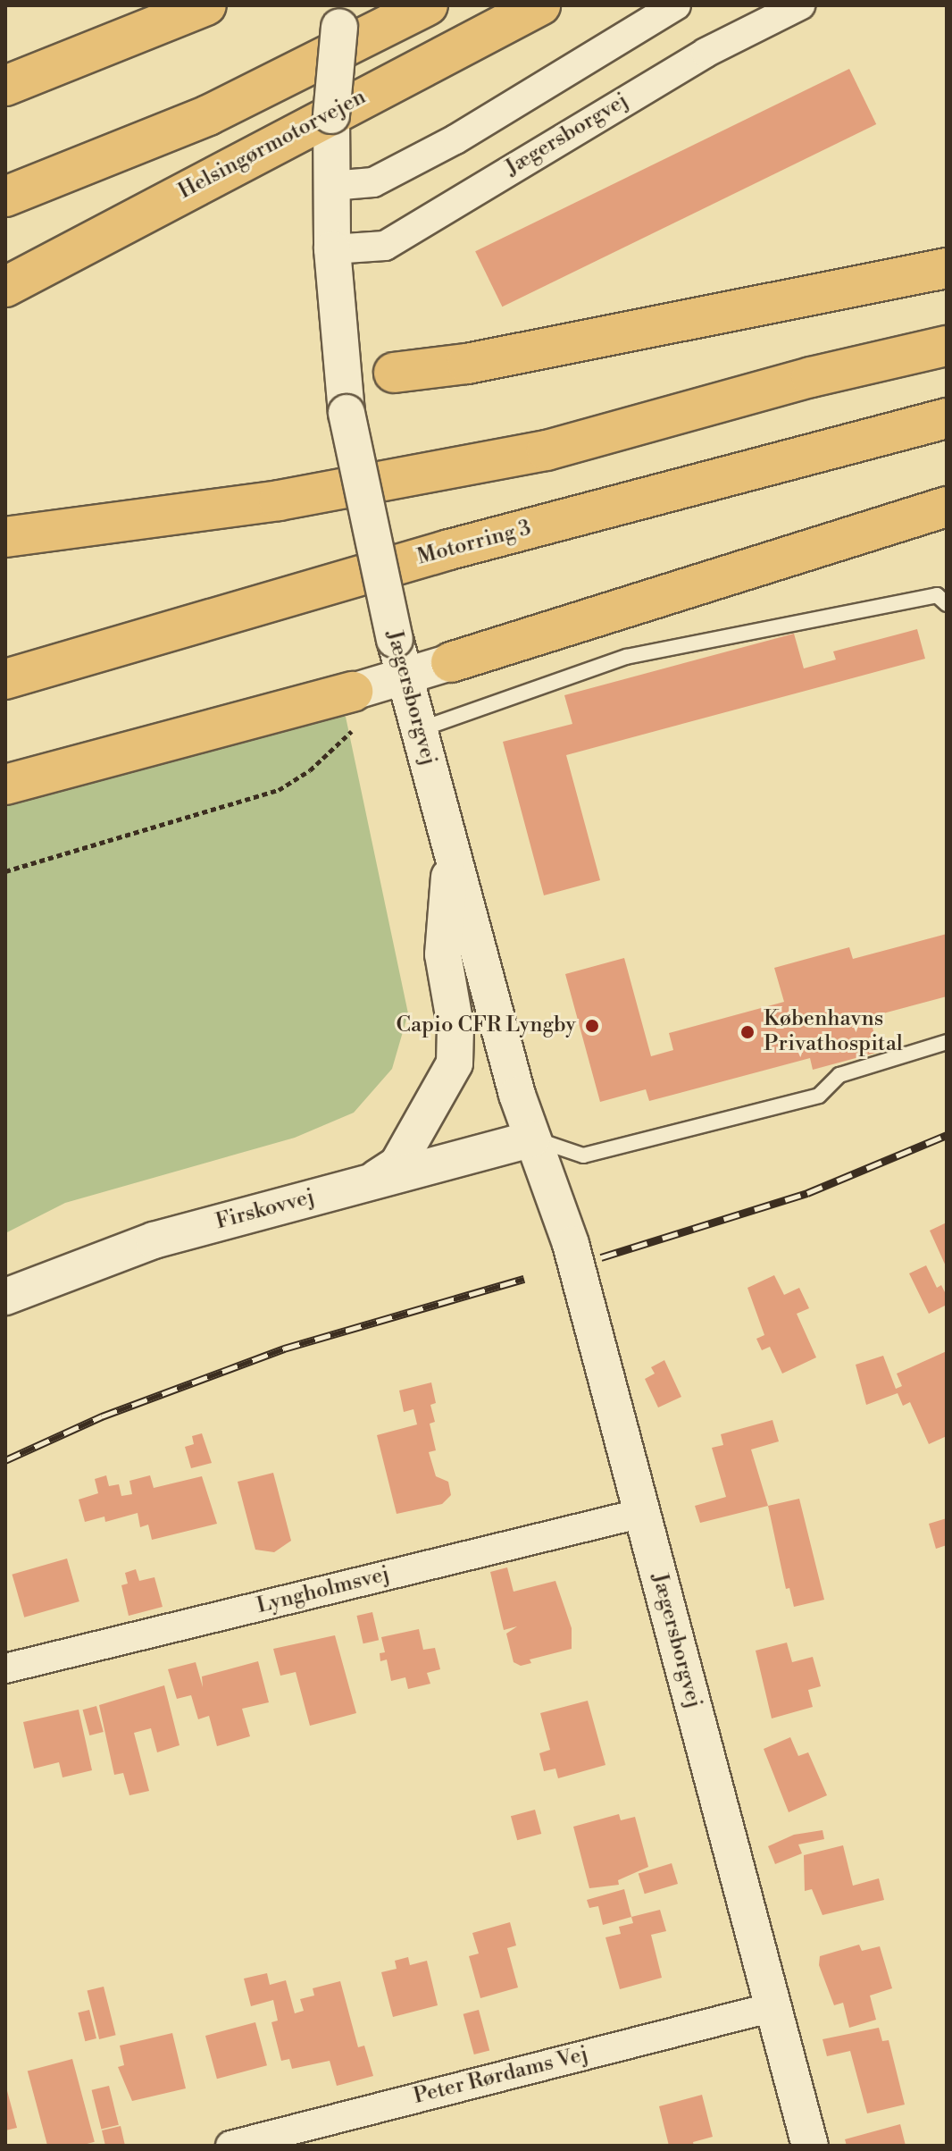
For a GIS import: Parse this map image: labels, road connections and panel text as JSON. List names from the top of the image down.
{
  "streets": {
    "highway": ["Helsingørmotorvejen", "Motorring 3"],
    "street": [
      "Jægersborgvej",
      "Firskovvej",
      "Lyngholmsvej",
      "Peter Rørdams Vej"
    ]
  },
  "crossings": [
    ["Jægersborgvej", "Firskovvej"],
    ["Jægersborgvej", "Lyngholmsvej"],
    ["Jægersborgvej", "Peter Rørdams Vej"]
  ],
  "places": ["Capio CFR Lyngby", "Københavns Privathospital"]
}
